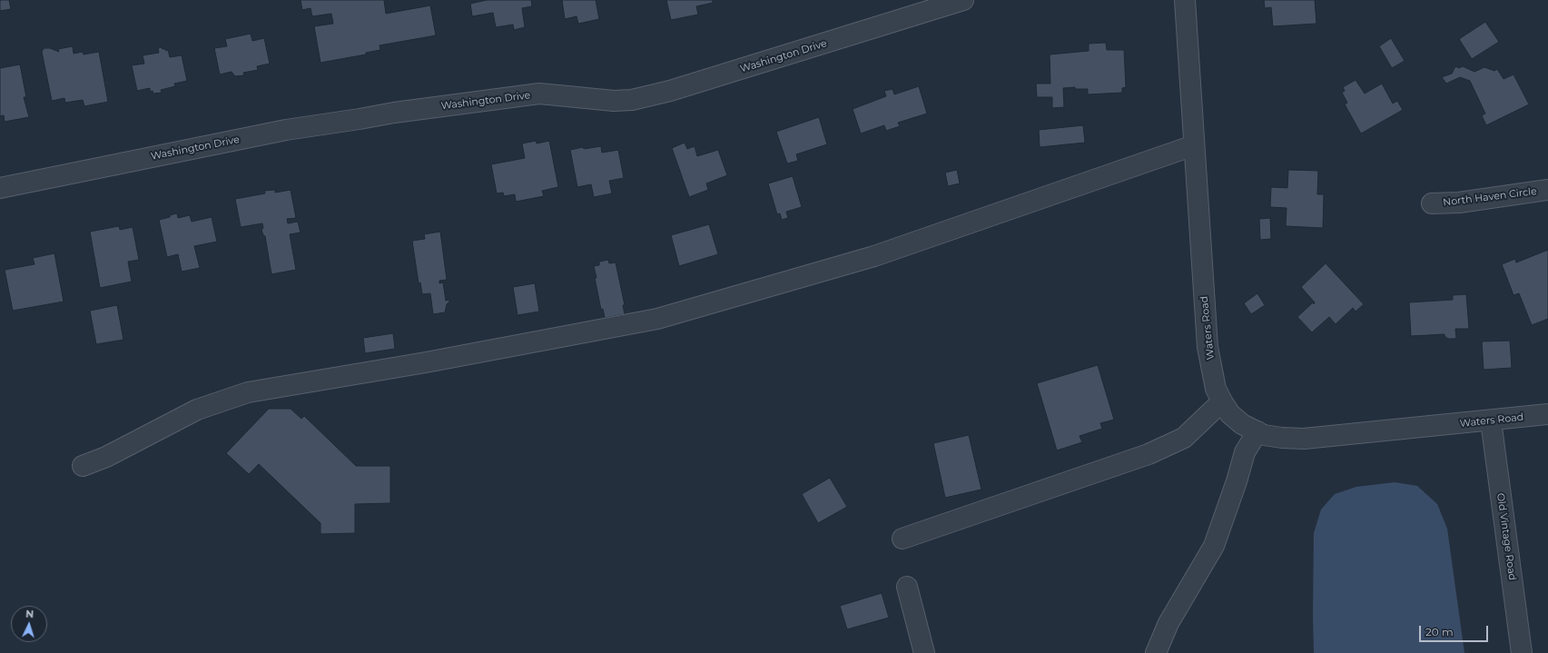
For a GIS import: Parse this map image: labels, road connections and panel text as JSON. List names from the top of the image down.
{
  "streets": {
    "street": [
      "Washington Drive",
      "North Haven Circle",
      "Waters Road",
      "Old Vintage Road"
    ]
  },
  "crossings": [
    ["Waters Road", "Old Vintage Road"]
  ],
  "scale_bar": "20 m",
  "north": "top"
}
